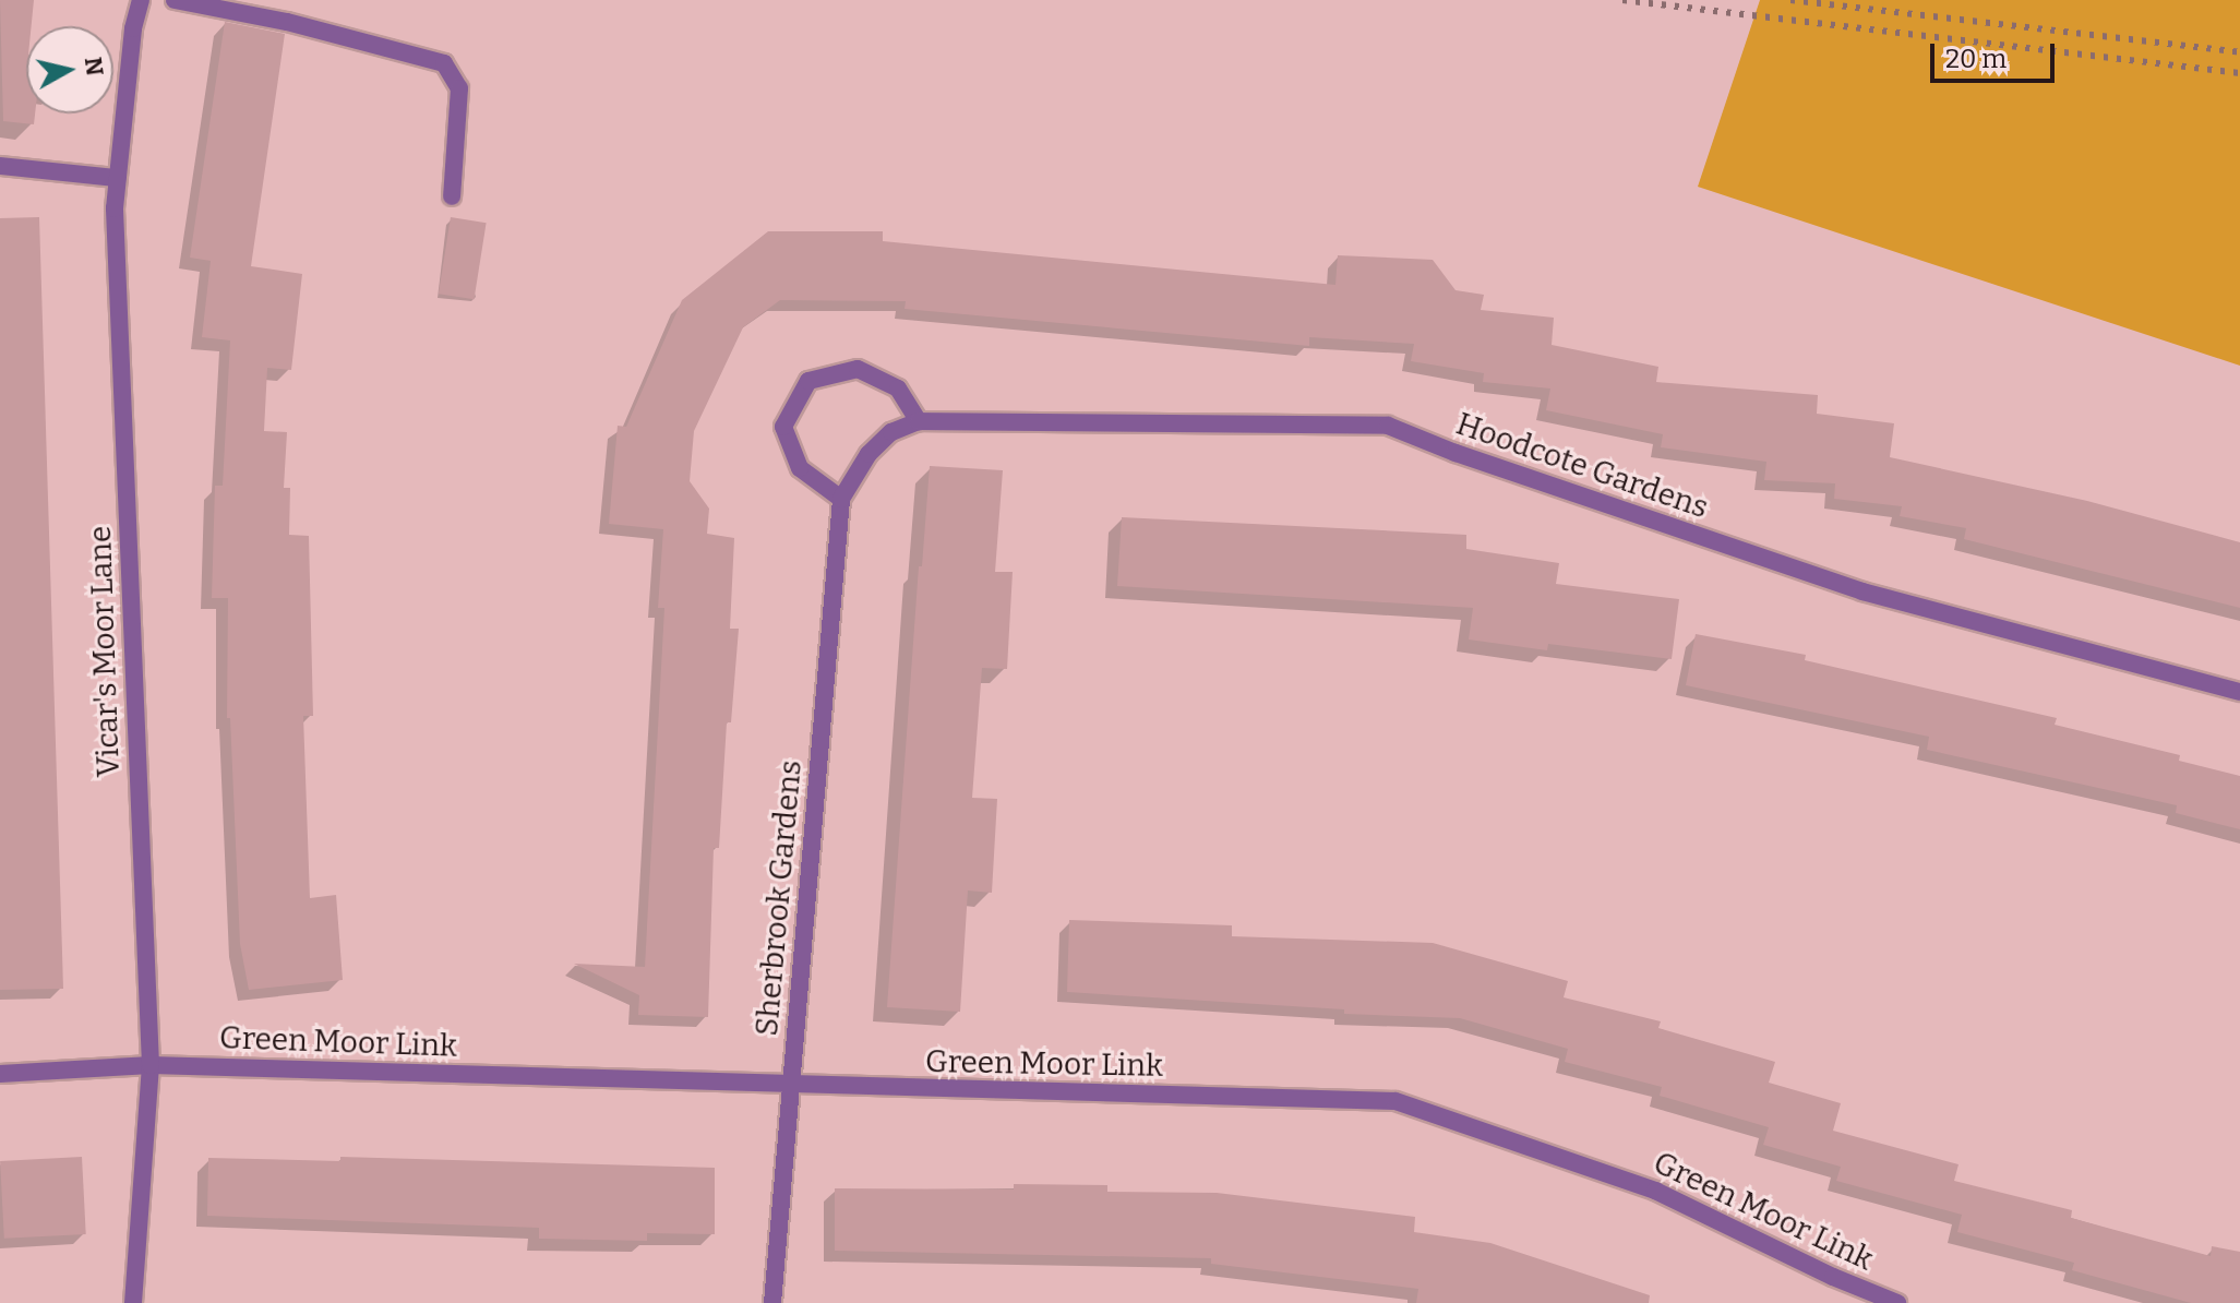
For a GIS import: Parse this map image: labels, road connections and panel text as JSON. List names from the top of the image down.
{
  "streets": {
    "street": [
      "Hoodcote Gardens",
      "Vicar's Moor Lane",
      "Sherbrook Gardens",
      "Green Moor Link"
    ]
  },
  "crossings": [
    ["Hoodcote Gardens", "Sherbrook Gardens"],
    ["Vicar's Moor Lane", "Green Moor Link"],
    ["Sherbrook Gardens", "Green Moor Link"]
  ],
  "scale_bar": "20 m",
  "north": "right"
}
